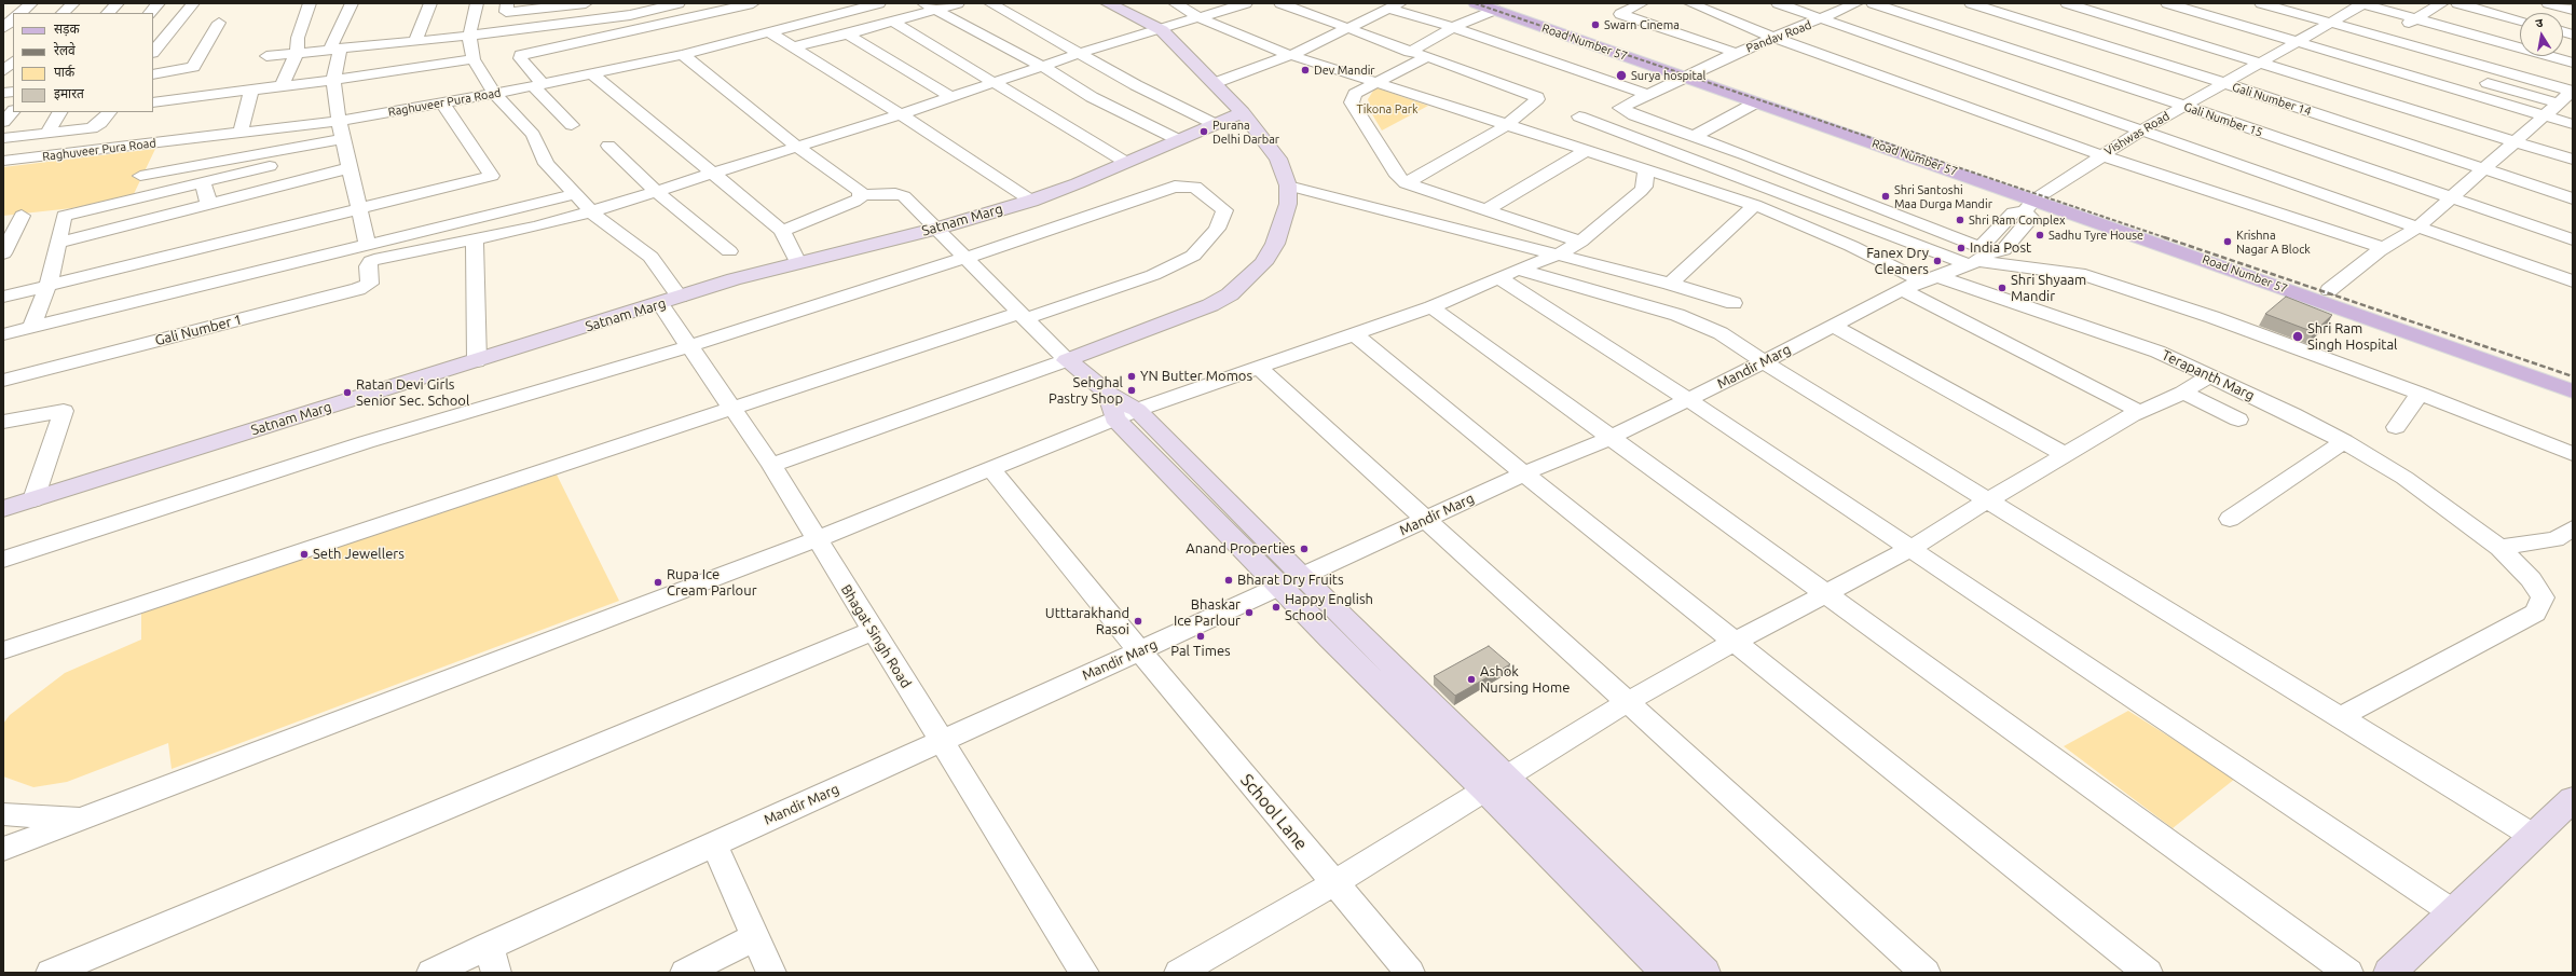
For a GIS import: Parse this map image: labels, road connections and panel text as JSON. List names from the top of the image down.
{
  "streets": {
    "main road": ["Road Number 57"],
    "street": [
      "Pandav Road",
      "Gali Number 14",
      "Raghuveer Pura Road",
      "Gali Number 15",
      "Vishwas Road",
      "Satnam Marg",
      "Gali Number 1",
      "Mandir Marg",
      "Terapanth Marg",
      "Bhagat Singh Road",
      "School Lane"
    ]
  },
  "crossings": [
    ["Pandav Road", "Road Number 57"],
    ["Road Number 57", "Vishwas Road"],
    ["Road Number 57", "Mandir Marg"],
    ["Gali Number 14", "Vishwas Road"],
    ["Raghuveer Pura Road", "Gali Number 1"],
    ["Raghuveer Pura Road", "Bhagat Singh Road"],
    ["Gali Number 15", "Vishwas Road"],
    ["Vishwas Road", "Mandir Marg"],
    ["Satnam Marg", "Bhagat Singh Road"],
    ["Mandir Marg", "Terapanth Marg"],
    ["Mandir Marg", "Bhagat Singh Road"],
    ["Mandir Marg", "School Lane"]
  ],
  "parks": ["Tikona Park"],
  "places": [
    "Swarn Cinema",
    "Dev Mandir",
    "Surya hospital",
    "Purana Delhi Darbar",
    "Shri Santoshi Maa Durga Mandir",
    "Shri Ram Complex",
    "Sadhu Tyre House",
    "Krishna Nagar A Block",
    "India Post",
    "Fanex Dry Cleaners",
    "Shri Shyaam Mandir",
    "Shri Ram Singh Hospital",
    "YN Butter Momos",
    "Sehghal Pastry Shop",
    "Ratan Devi Girls Senior Sec. School",
    "Anand Properties",
    "Seth Jewellers",
    "Bharat Dry Fruits",
    "Rupa Ice Cream Parlour",
    "Happy English School",
    "Bhaskar Ice Parlour",
    "Utttarakhand Rasoi",
    "Pal Times",
    "Ashok Nursing Home"
  ],
  "legend": [
    "सड़क",
    "रेलवे",
    "पार्क",
    "इमारत"
  ],
  "north": "top"
}
